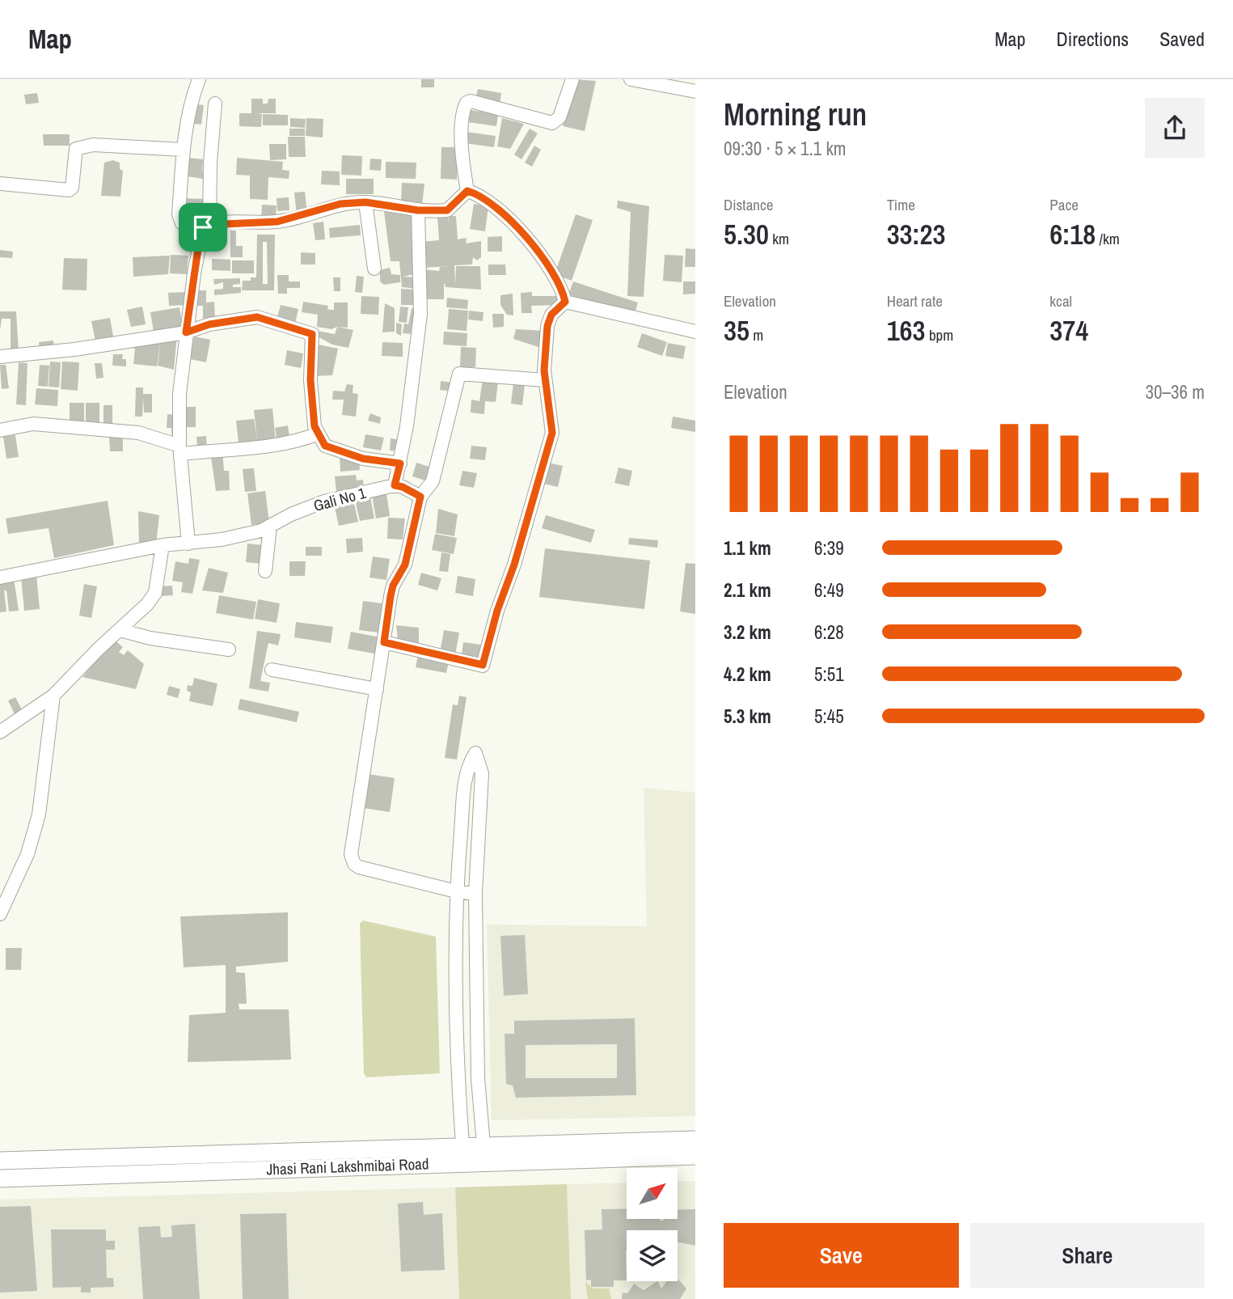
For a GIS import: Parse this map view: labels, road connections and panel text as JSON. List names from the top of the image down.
{
  "streets": {
    "main road": ["Jhasi Rani Lakshmibai Road"],
    "street": ["Gali No 1"]
  },
  "north": "top right",
  "page": {
    "header": "Map",
    "nav": ["Map", "Directions", "Saved"],
    "heading": ["Morning run", "09:30 · 5 × 1.1 km"],
    "stats": [
      ["Distance", "5.30 km"],
      ["Time", "33:23"],
      ["Pace", "6:18 /km"],
      ["Elevation", "35 m"],
      ["Heart rate", "163 bpm"],
      ["kcal", "374"]
    ],
    "chart": ["Elevation", "30–36 m"],
    "list": [
      {
        "name": "1.1 km",
        "note": "6:39"
      },
      {
        "name": "2.1 km",
        "note": "6:49"
      },
      {
        "name": "3.2 km",
        "note": "6:28"
      },
      {
        "name": "4.2 km",
        "note": "5:51"
      },
      {
        "name": "5.3 km",
        "note": "5:45"
      }
    ],
    "buttons": ["Save", "Share"]
  }
}
